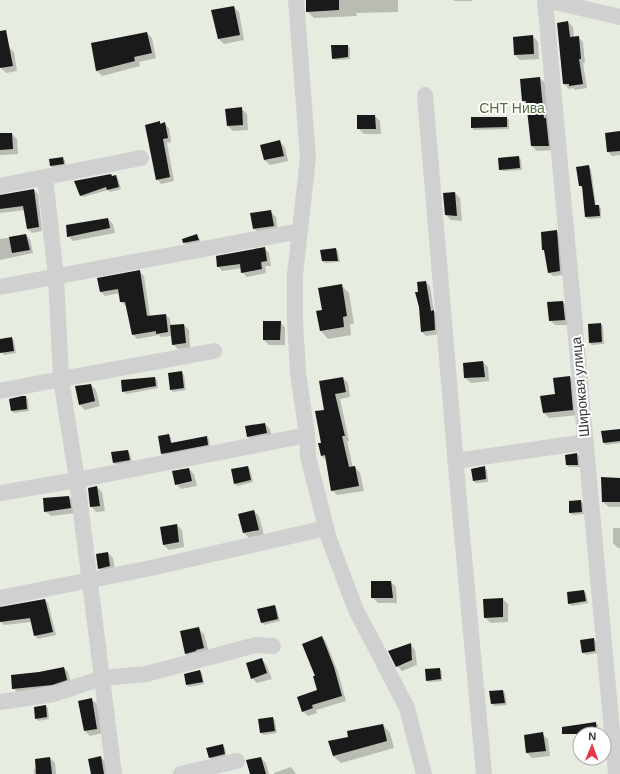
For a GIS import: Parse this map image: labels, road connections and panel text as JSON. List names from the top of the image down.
{
  "streets": {
    "street": ["Широкая улица"]
  },
  "parks": ["СНТ Нива"],
  "north": "top"
}
